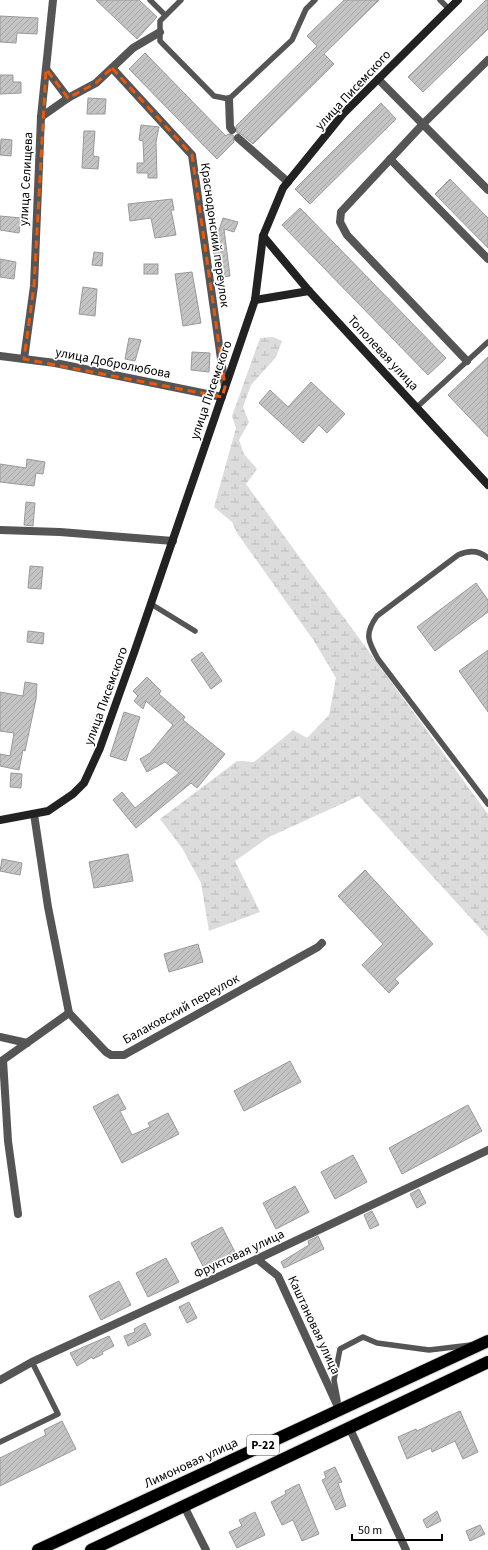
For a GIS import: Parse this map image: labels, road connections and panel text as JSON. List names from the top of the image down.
{
  "streets": {
    "highway": ["Р-22", "Лимоновая улица"],
    "main road": ["улица Писемского", "Тополевая улица"],
    "street": [
      "улица Селищева",
      "Краснодонский переулок",
      "улица Добролюбова",
      "Балаковский переулок",
      "Фруктовая улица",
      "Каштановая улица"
    ]
  },
  "crossings": [
    ["улица Писемского", "Краснодонский переулок"],
    ["улица Писемского", "Тополевая улица"],
    ["улица Писемского", "улица Добролюбова"],
    ["улица Селищева", "улица Добролюбова"],
    ["Фруктовая улица", "Каштановая улица"],
    ["Каштановая улица", "Лимоновая улица"]
  ],
  "scale_bar": "50 m"
}
